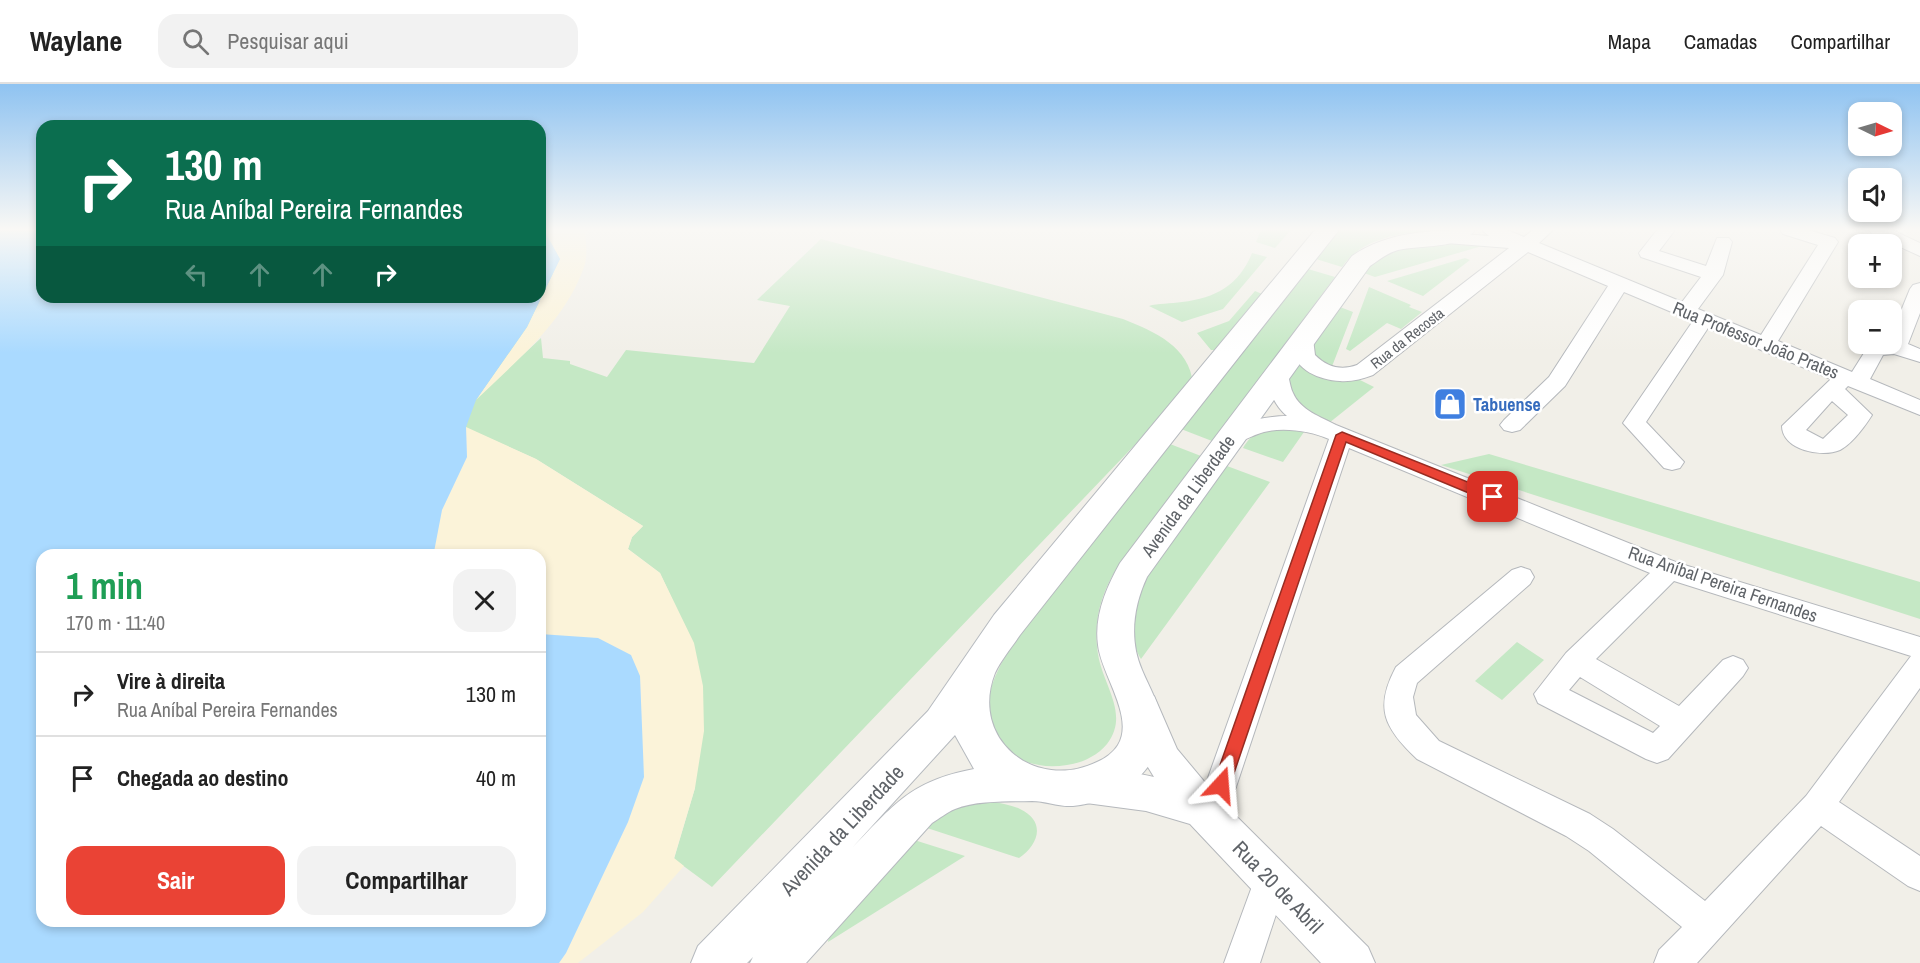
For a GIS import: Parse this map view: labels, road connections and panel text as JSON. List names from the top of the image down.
{
  "streets": {
    "main road": ["Avenida da Liberdade"],
    "street": [
      "Rua da Recosta",
      "Rua Professor João Prates",
      "Rua Aníbal Pereira Fernandes",
      "Rua 20 de Abril"
    ]
  },
  "crossings": [
    ["Rua da Recosta", "Avenida da Liberdade"],
    ["Avenida da Liberdade", "Rua 20 de Abril"]
  ],
  "places": {
    "shop": ["Tabuense"]
  },
  "north": "right",
  "page": {
    "header": "Waylane",
    "search": "Pesquisar aqui",
    "nav": ["Mapa", "Camadas", "Compartilhar"],
    "map_buttons": ["+", "−"],
    "turn": ["130 m", "Rua Aníbal Pereira Fernandes"],
    "heading": ["1 min", "170 m · 11:40"],
    "list": [
      {
        "name": "Vire à direita",
        "note": "Rua Aníbal Pereira Fernandes",
        "value": "130 m"
      },
      {
        "name": "Chegada ao destino",
        "value": "40 m"
      }
    ],
    "buttons": ["Sair", "Compartilhar"]
  }
}
